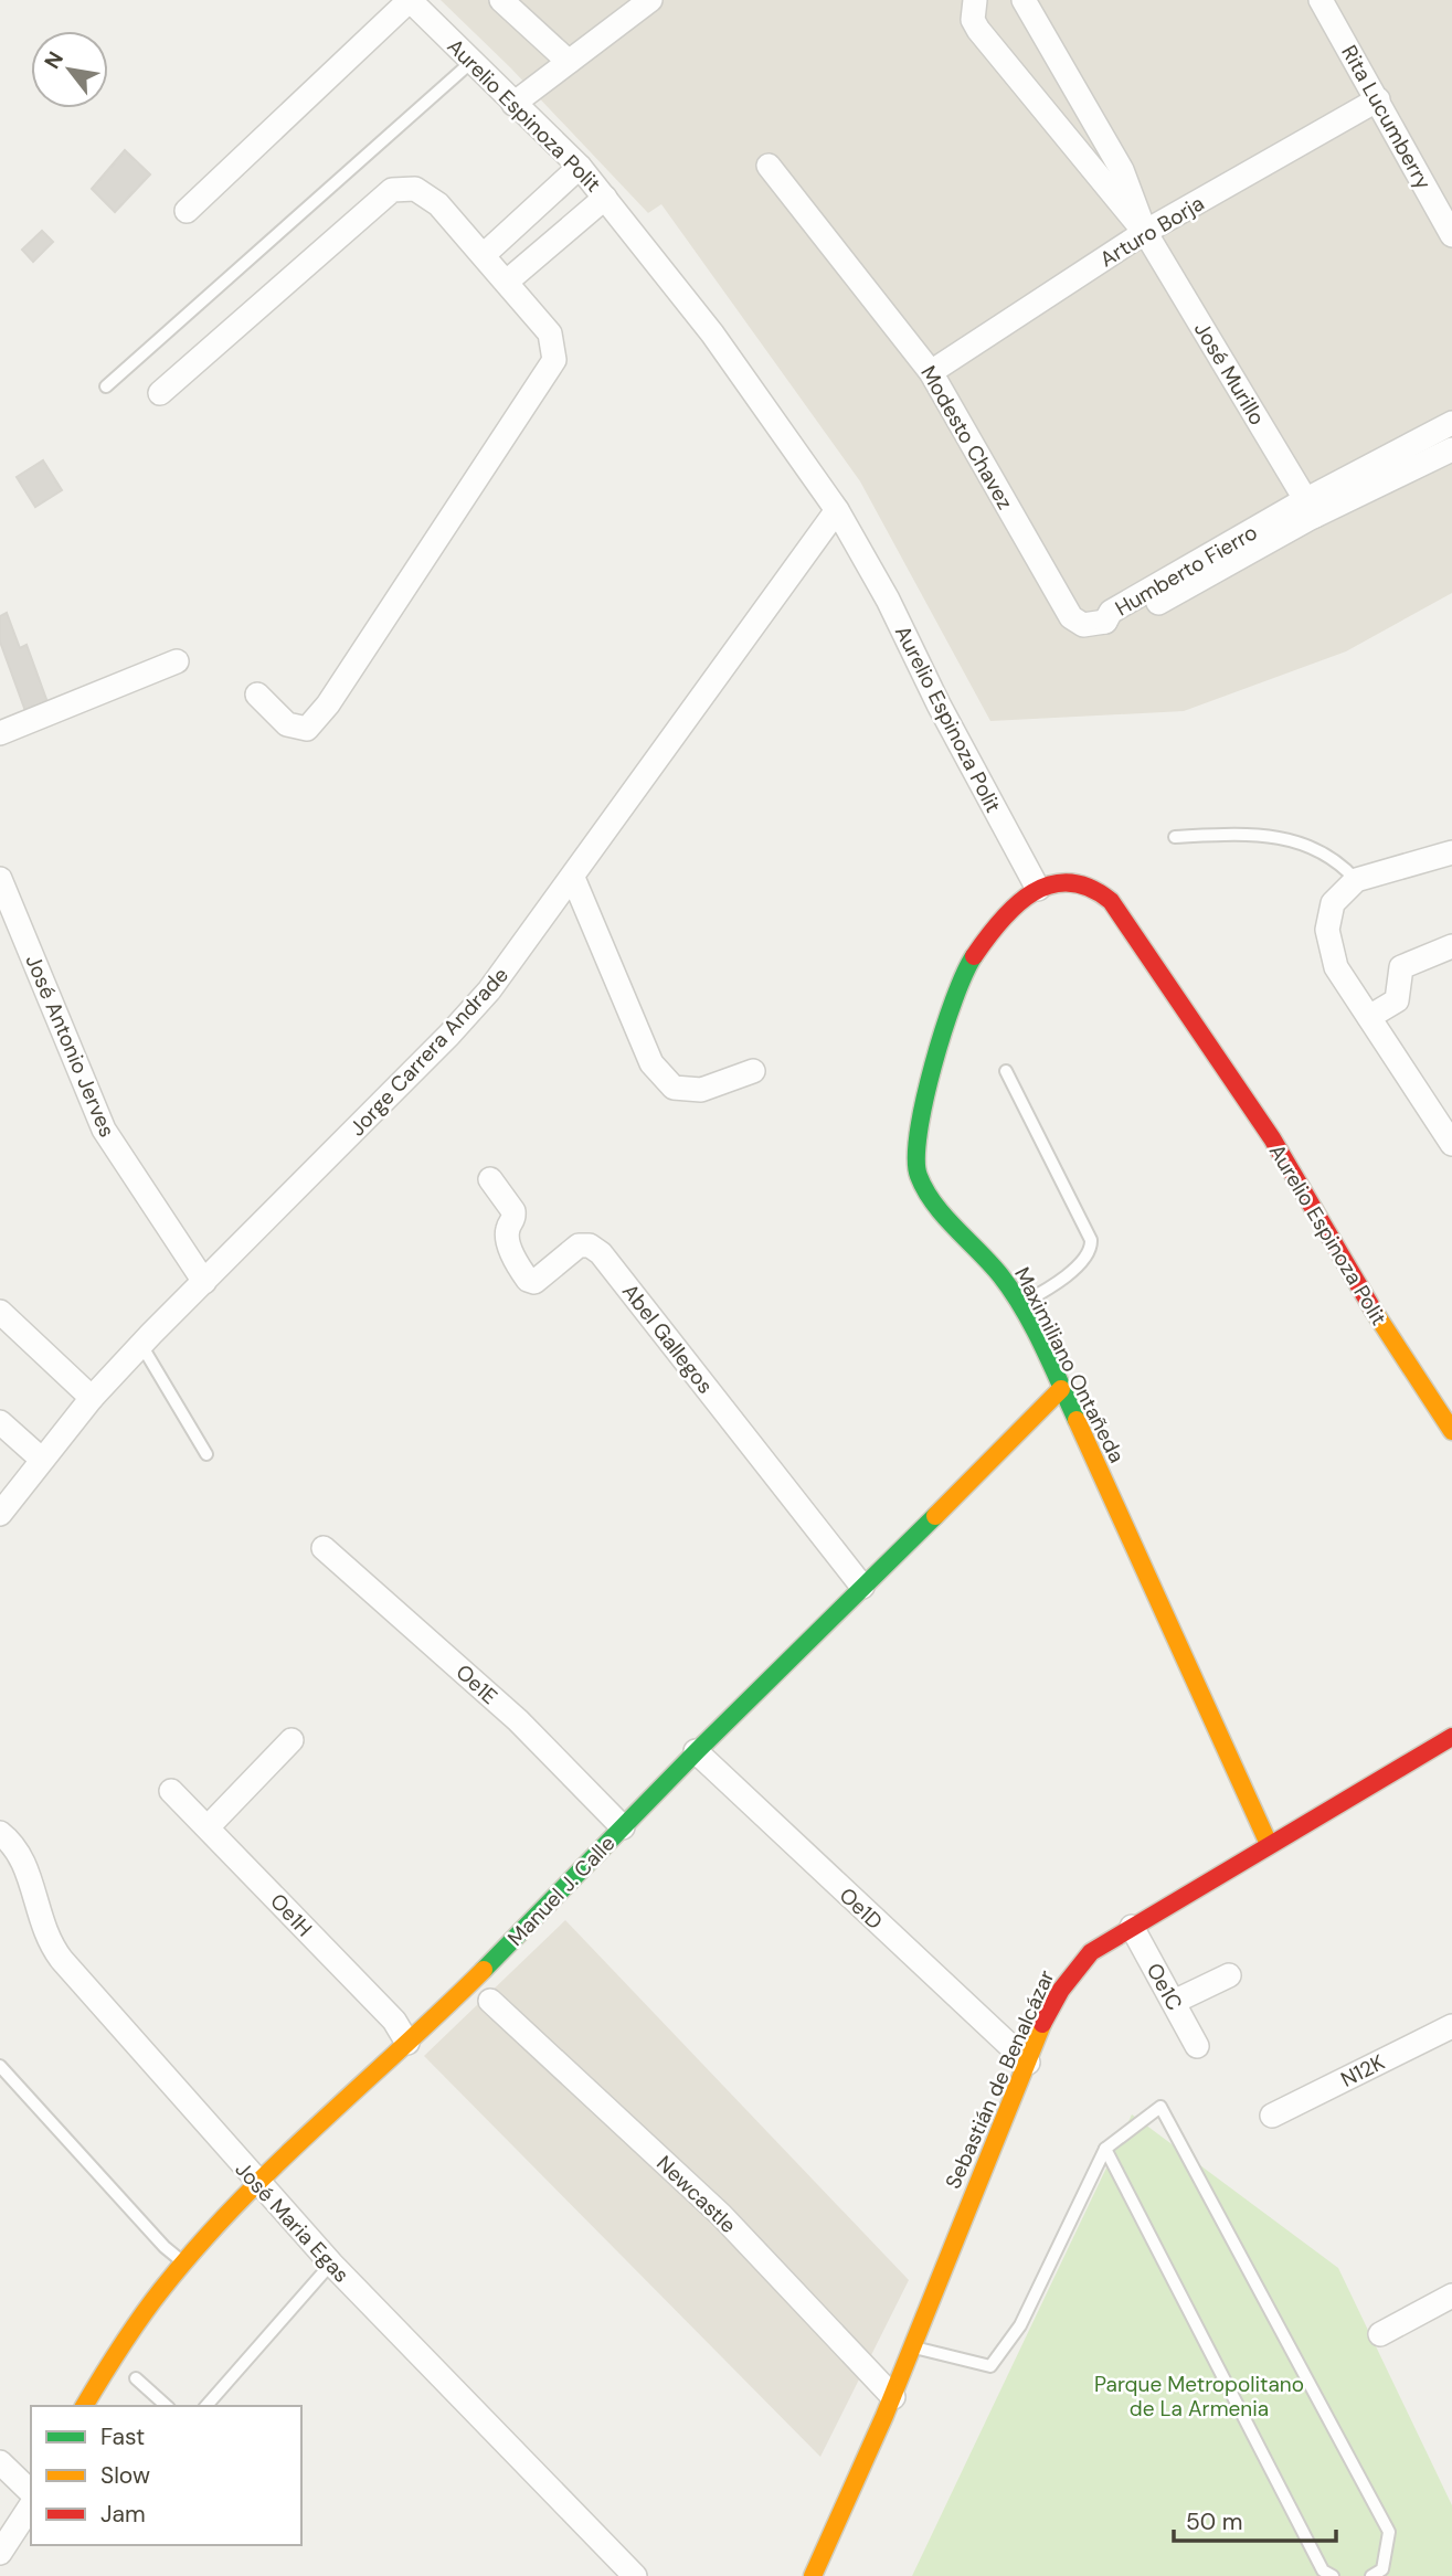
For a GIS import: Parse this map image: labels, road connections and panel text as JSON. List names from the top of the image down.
{
  "streets": {
    "street": [
      "Aurelio Espinoza Polit",
      "Rita Lucumberry",
      "Arturo Borja",
      "José Murillo",
      "Modesto Chavez",
      "Humberto Fierro",
      "José Antonio Jerves",
      "Jorge Carrera Andrade",
      "Abel Gallegos",
      "Maximiliano Ontañeda",
      "Oe1E",
      "Manuel J. Calle",
      "Oe1D",
      "Oe1H",
      "Oe1C",
      "N12K",
      "Sebastián de Benalcázar",
      "Newcastle",
      "José Maria Egas"
    ]
  },
  "crossings": [
    ["Aurelio Espinoza Polit", "Jorge Carrera Andrade"],
    ["Aurelio Espinoza Polit", "Maximiliano Ontañeda"],
    ["Rita Lucumberry", "Arturo Borja"],
    ["Arturo Borja", "José Murillo"],
    ["Arturo Borja", "Modesto Chavez"],
    ["José Murillo", "Humberto Fierro"],
    ["Modesto Chavez", "Humberto Fierro"],
    ["José Antonio Jerves", "Jorge Carrera Andrade"],
    ["Abel Gallegos", "Manuel J. Calle"],
    ["Maximiliano Ontañeda", "Manuel J. Calle"],
    ["Maximiliano Ontañeda", "Sebastián de Benalcázar"],
    ["Oe1E", "Manuel J. Calle"],
    ["Manuel J. Calle", "Oe1D"],
    ["Manuel J. Calle", "Oe1H"],
    ["Manuel J. Calle", "José Maria Egas"],
    ["Oe1D", "Sebastián de Benalcázar"],
    ["Oe1C", "Sebastián de Benalcázar"],
    ["Sebastián de Benalcázar", "Newcastle"]
  ],
  "parks": ["Parque Metropolitano de La Armenia"],
  "legend": ["Fast", "Slow", "Jam"],
  "scale_bar": "50 m",
  "north": "top left"
}
